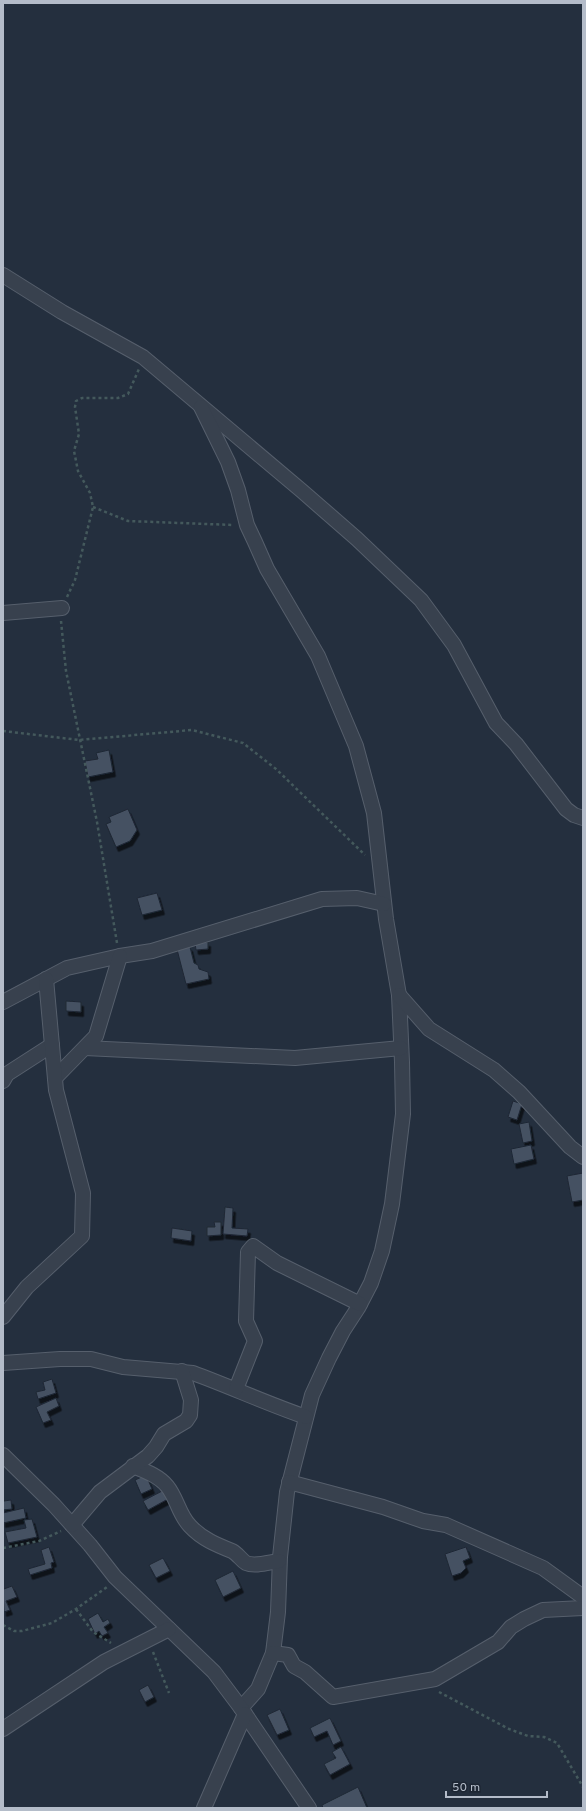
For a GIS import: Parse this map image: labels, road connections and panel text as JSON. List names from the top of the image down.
{
  "scale_bar": "50 m"
}
